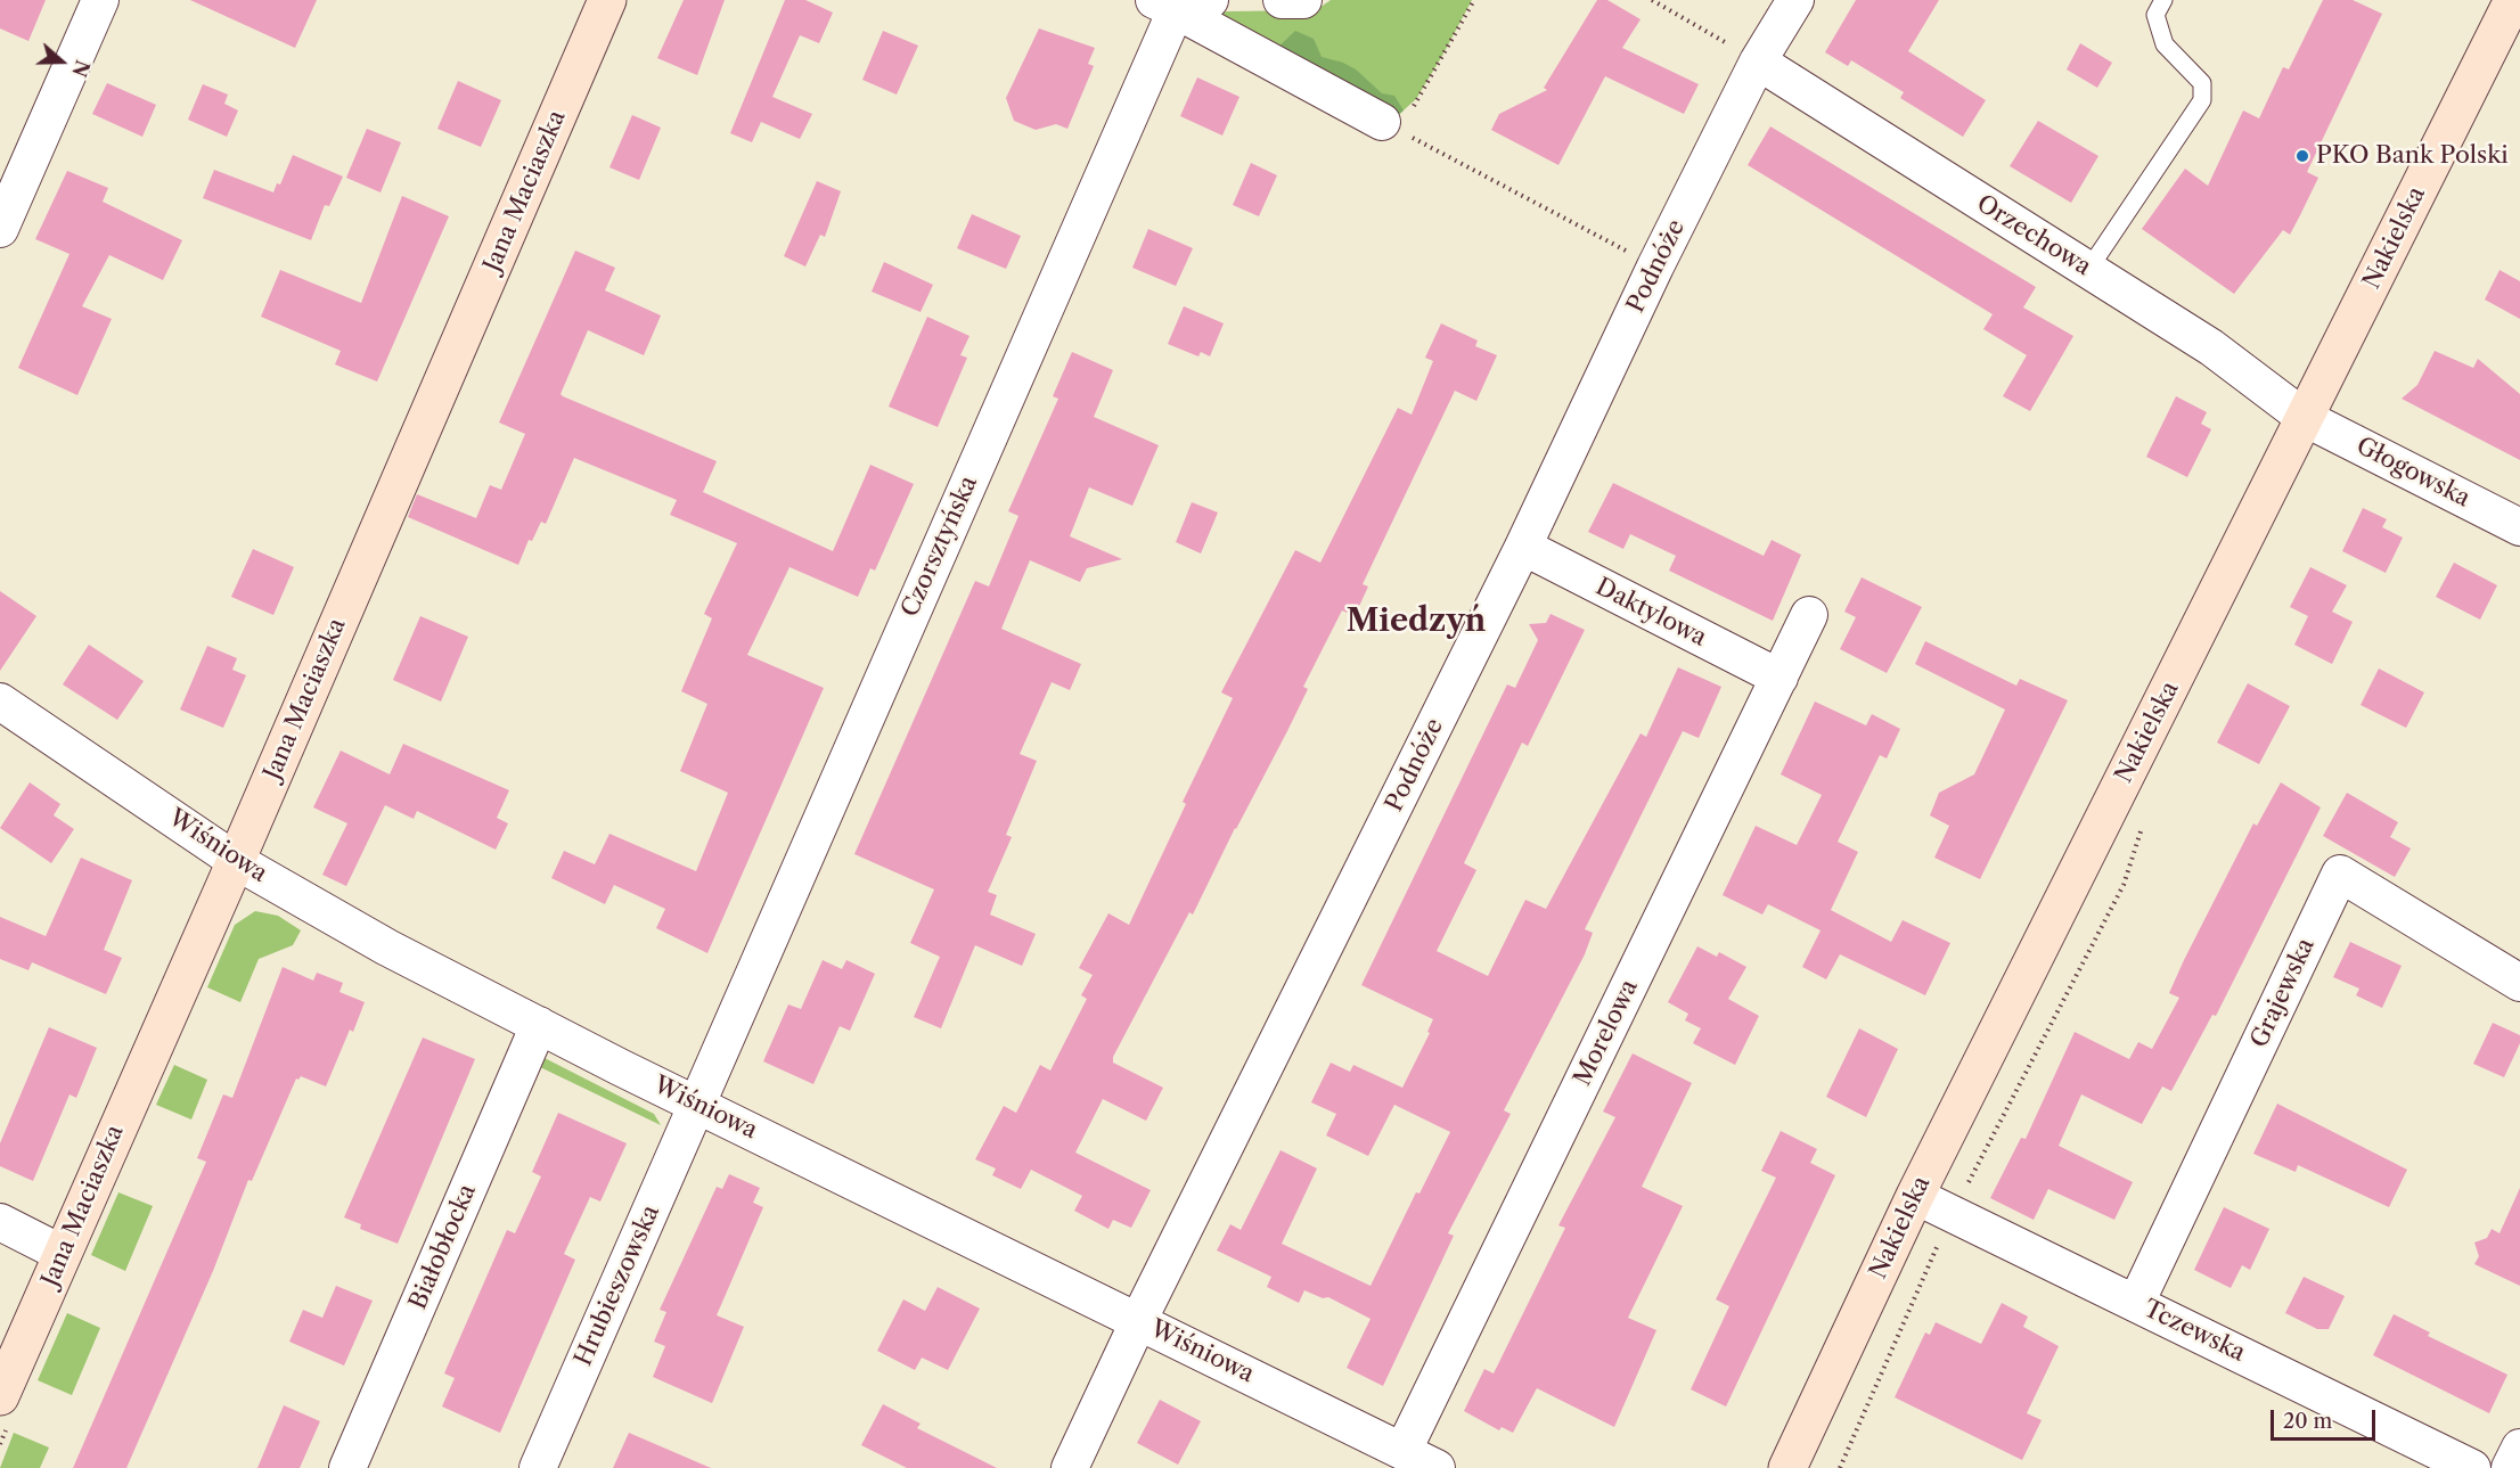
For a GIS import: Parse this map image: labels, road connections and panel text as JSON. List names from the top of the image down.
{
  "streets": {
    "main road": ["Jana Maciaszka", "Nakielska"],
    "street": [
      "Orzechowa",
      "Podnóże",
      "Głogowska",
      "Czorsztyńska",
      "Daktylowa",
      "Wiśniowa",
      "Grajewska",
      "Morelowa",
      "Białobłocka",
      "Hrubieszowska",
      "Tczewska"
    ]
  },
  "crossings": [
    ["Jana Maciaszka", "Wiśniowa"],
    ["Orzechowa", "Nakielska"],
    ["Orzechowa", "Podnóże"],
    ["Orzechowa", "Głogowska"],
    ["Nakielska", "Głogowska"],
    ["Nakielska", "Tczewska"],
    ["Podnóże", "Daktylowa"],
    ["Podnóże", "Wiśniowa"],
    ["Czorsztyńska", "Wiśniowa"],
    ["Czorsztyńska", "Hrubieszowska"],
    ["Daktylowa", "Morelowa"],
    ["Wiśniowa", "Morelowa"],
    ["Wiśniowa", "Białobłocka"],
    ["Wiśniowa", "Hrubieszowska"],
    ["Grajewska", "Tczewska"]
  ],
  "districts": ["Miedzyń"],
  "places": ["PKO Bank Polski"],
  "scale_bar": "20 m",
  "north": "right"
}
